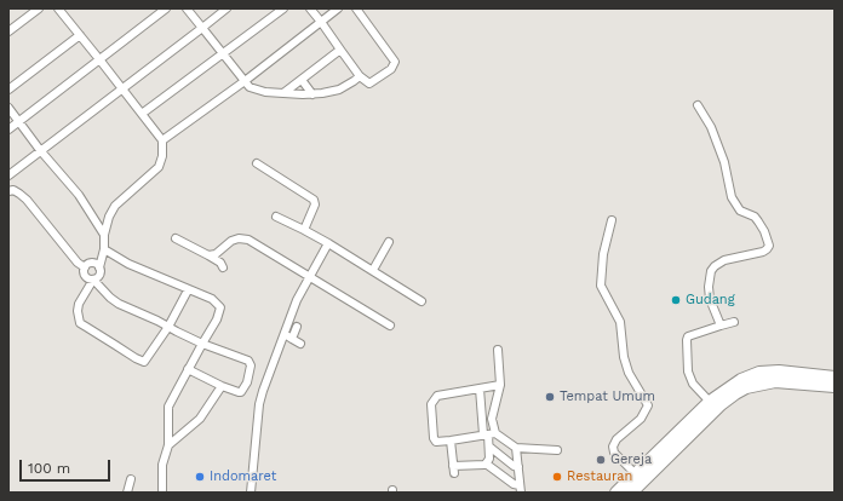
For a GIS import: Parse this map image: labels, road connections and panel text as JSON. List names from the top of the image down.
{
  "places": [
    "Gudang",
    "Tempat Umum",
    "Gereja",
    "Indomaret",
    "Restauran"
  ],
  "scale_bar": "100 m"
}
